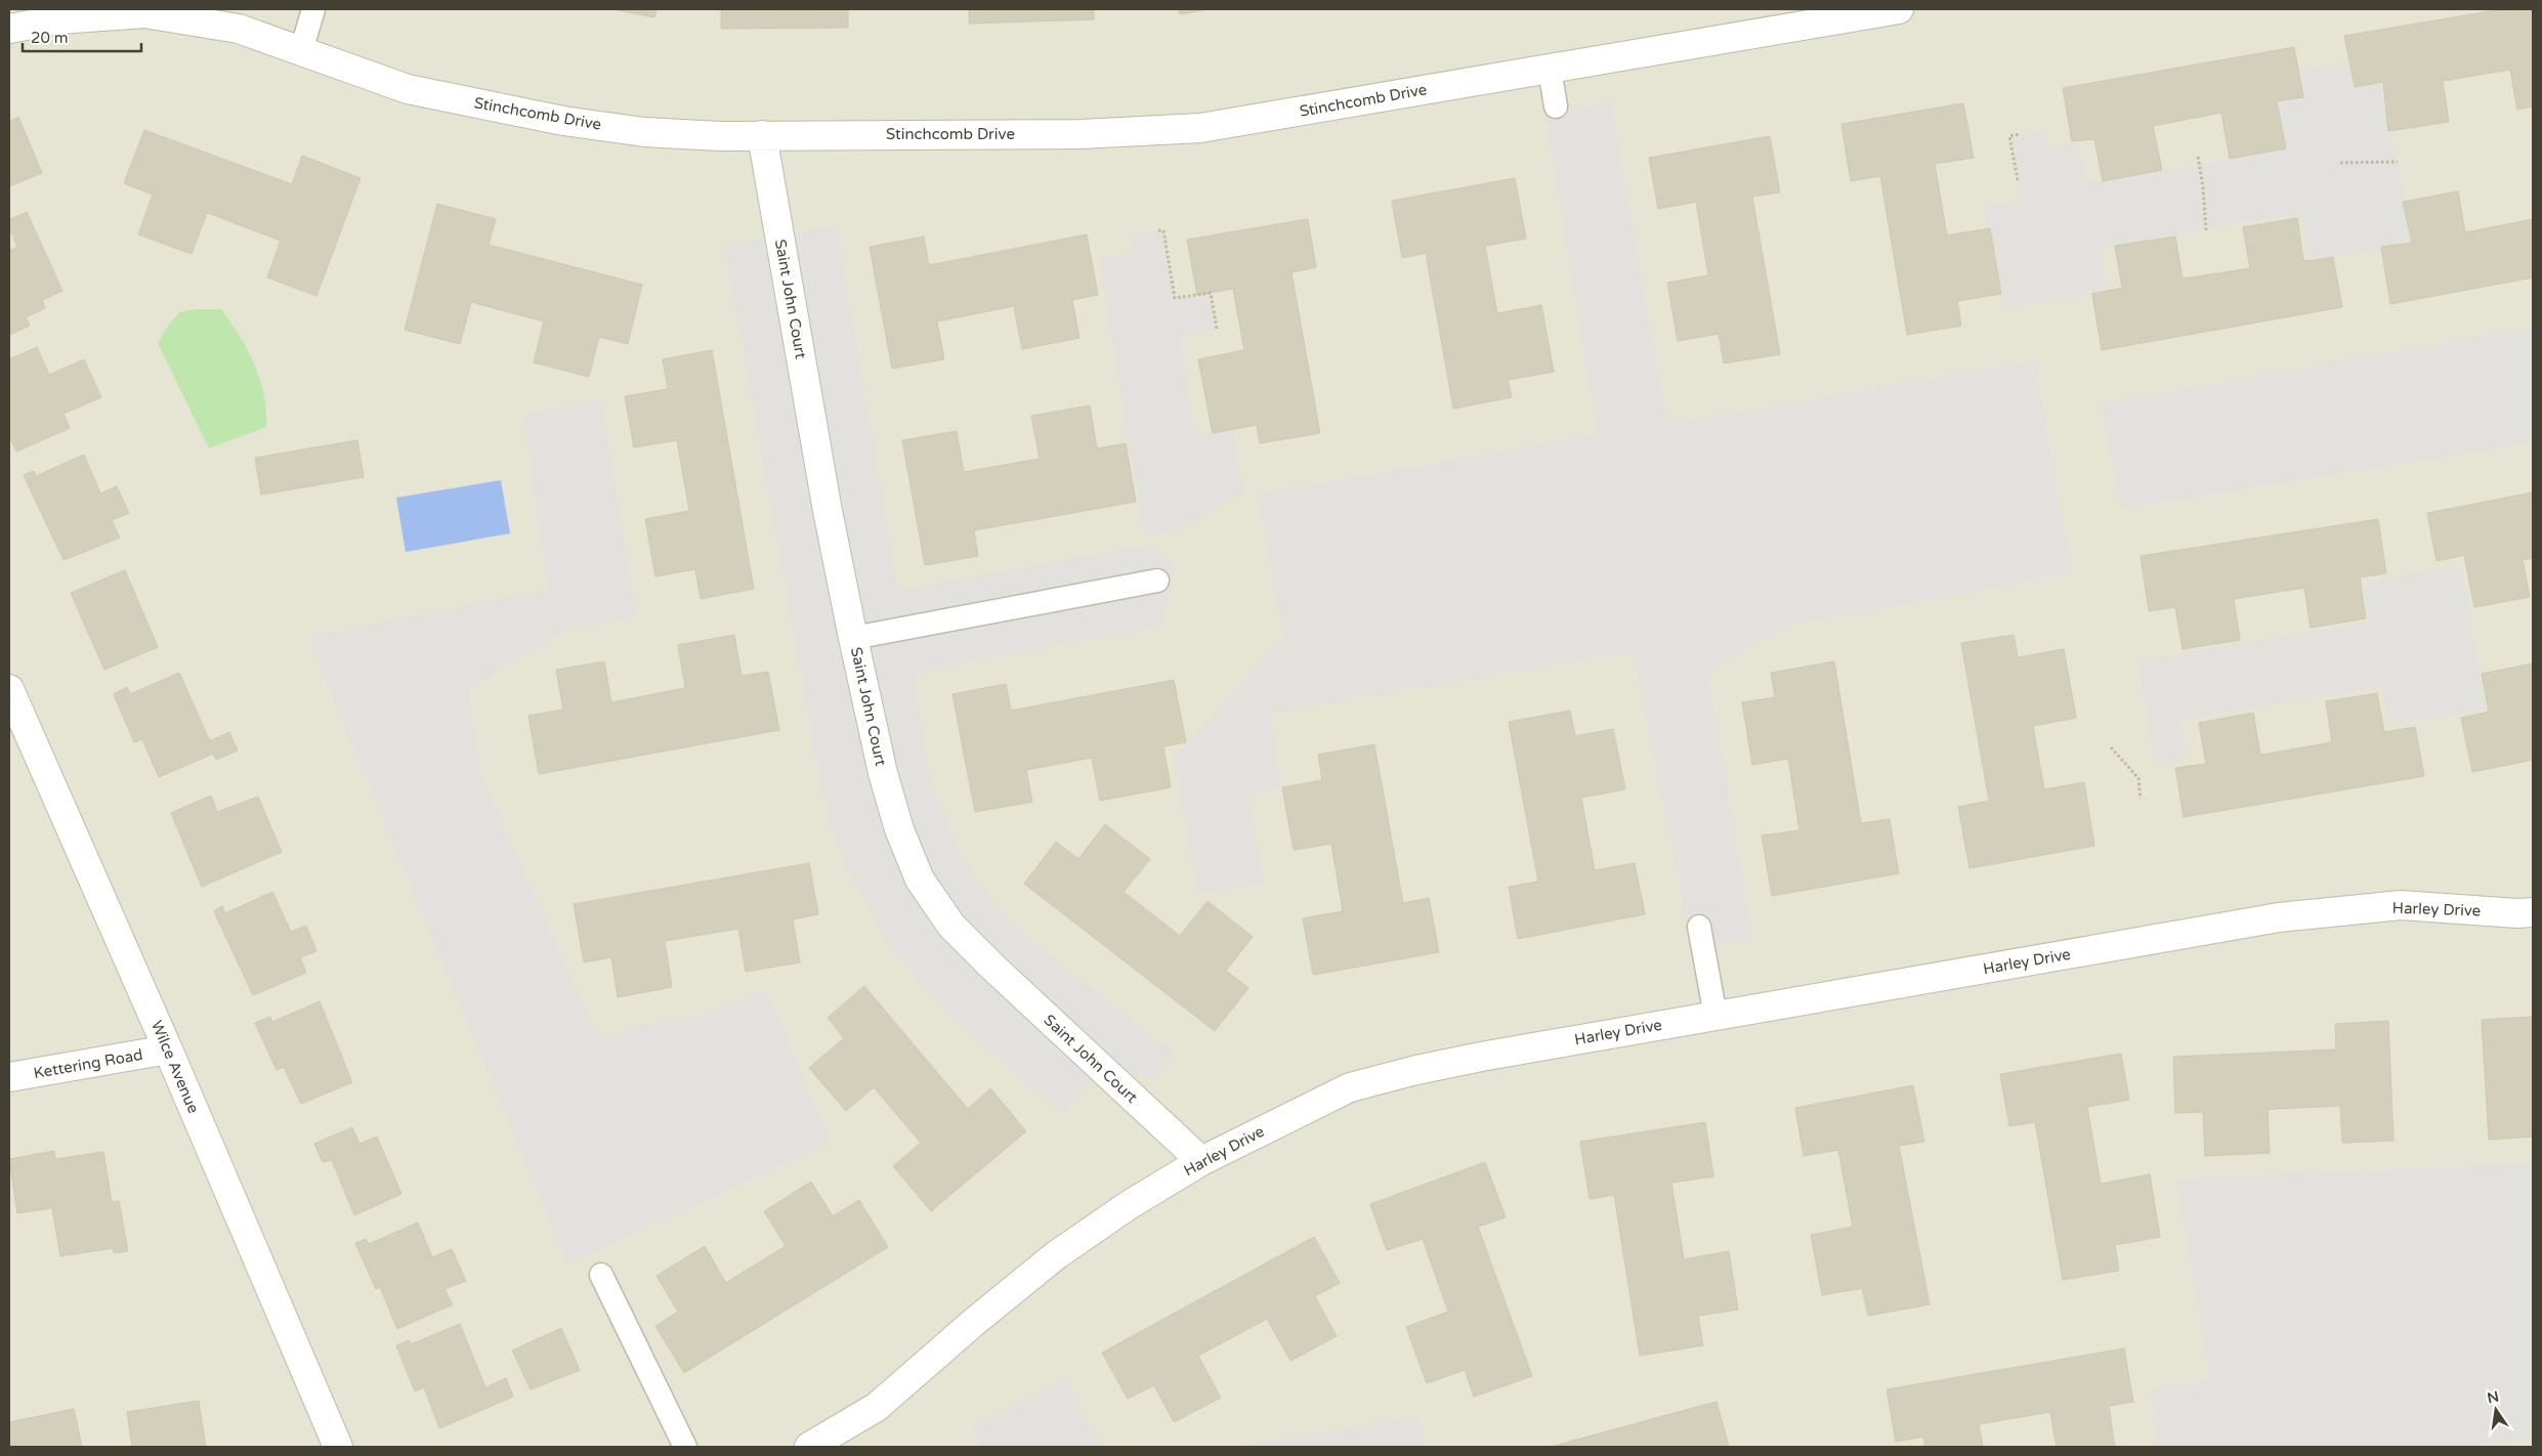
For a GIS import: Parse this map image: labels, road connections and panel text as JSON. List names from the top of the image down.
{
  "streets": {
    "street": [
      "Stinchcomb Drive",
      "Saint John Court",
      "Harley Drive",
      "Kettering Road",
      "Wilce Avenue"
    ]
  },
  "crossings": [
    ["Stinchcomb Drive", "Saint John Court"],
    ["Saint John Court", "Harley Drive"],
    ["Kettering Road", "Wilce Avenue"]
  ],
  "scale_bar": "20 m",
  "north": "top"
}
